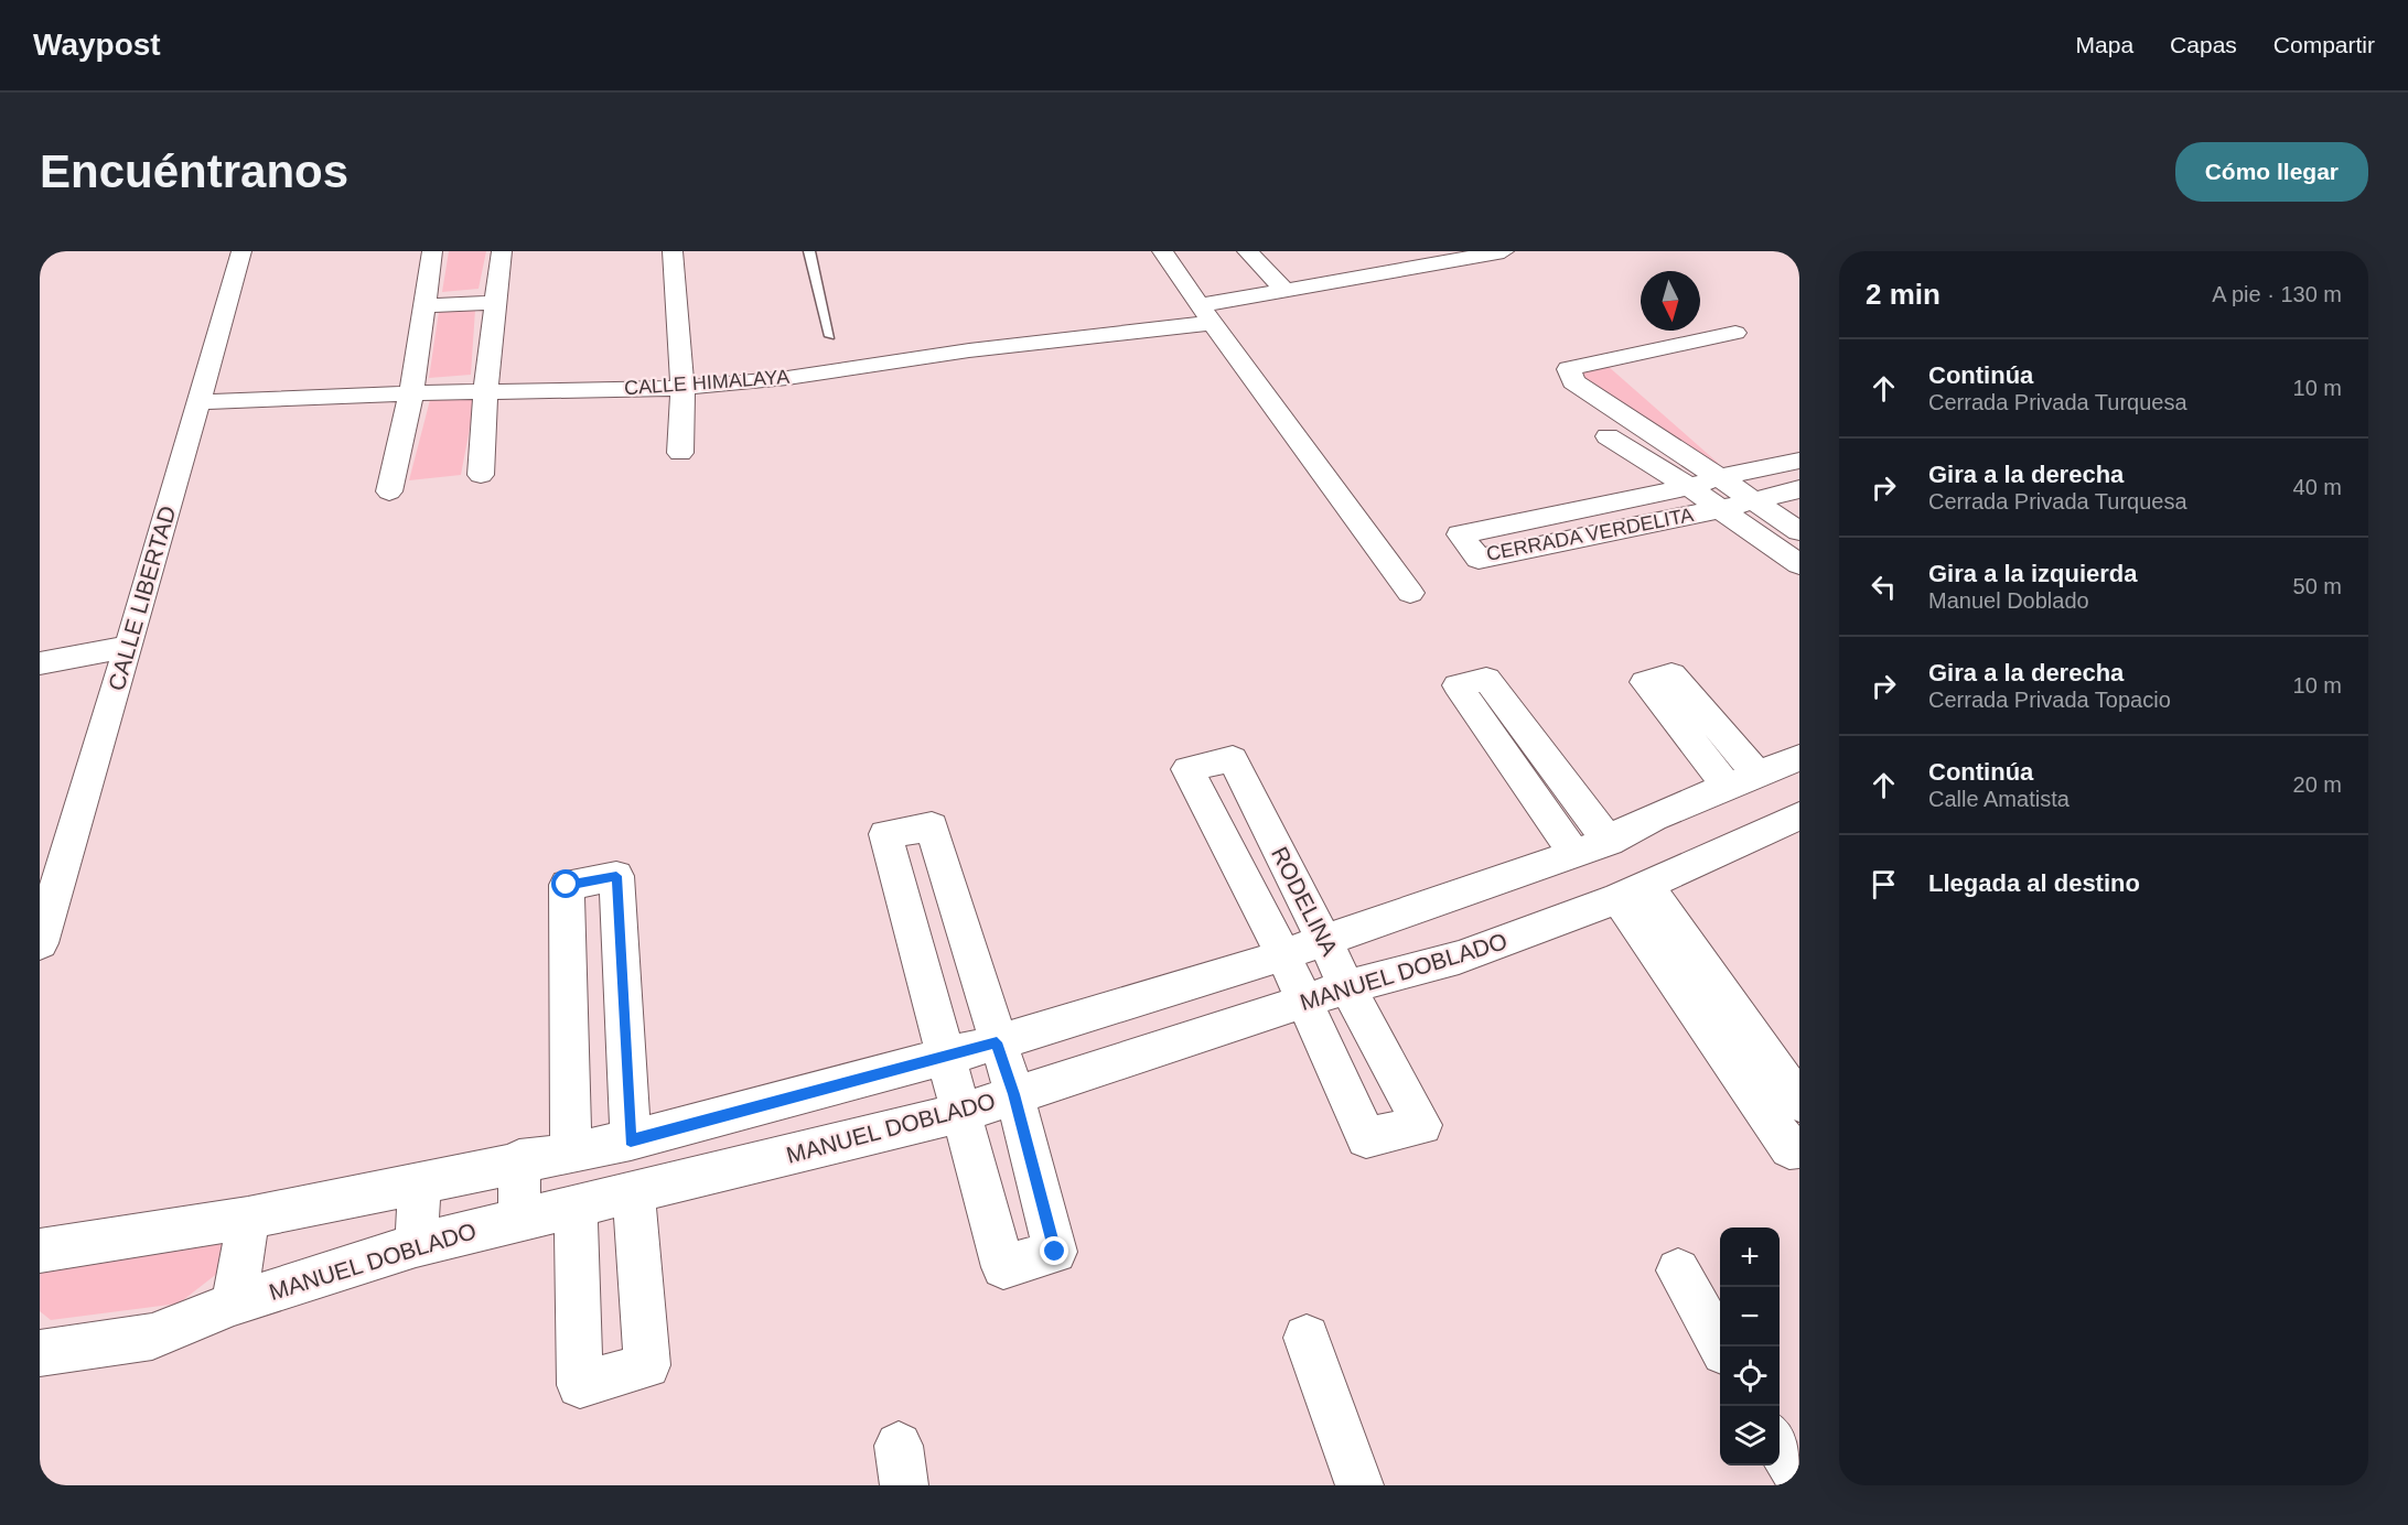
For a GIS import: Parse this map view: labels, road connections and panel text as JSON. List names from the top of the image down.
{
  "streets": {
    "street": [
      "CALLE HIMALAYA",
      "CERRADA VERDELITA",
      "CALLE LIBERTAD",
      "RODELINA",
      "MANUEL DOBLADO"
    ]
  },
  "crossings": [
    ["CALLE HIMALAYA", "CALLE LIBERTAD"],
    ["RODELINA", "MANUEL DOBLADO"]
  ],
  "north": "bottom",
  "page": {
    "header": "Waypost",
    "nav": ["Mapa", "Capas", "Compartir"],
    "buttons": "Cómo llegar",
    "title": "Encuéntranos",
    "heading": ["2 min", "A pie · 130 m"],
    "list": [
      ["Continúa", "Cerrada Privada Turquesa", "10 m"],
      ["Gira a la derecha", "Cerrada Privada Turquesa", "40 m"],
      ["Gira a la izquierda", "Manuel Doblado", "50 m"],
      ["Gira a la derecha", "Cerrada Privada Topacio", "10 m"],
      ["Continúa", "Calle Amatista", "20 m"],
      "Llegada al destino"
    ],
    "map_buttons": ["+", "−"]
  }
}
